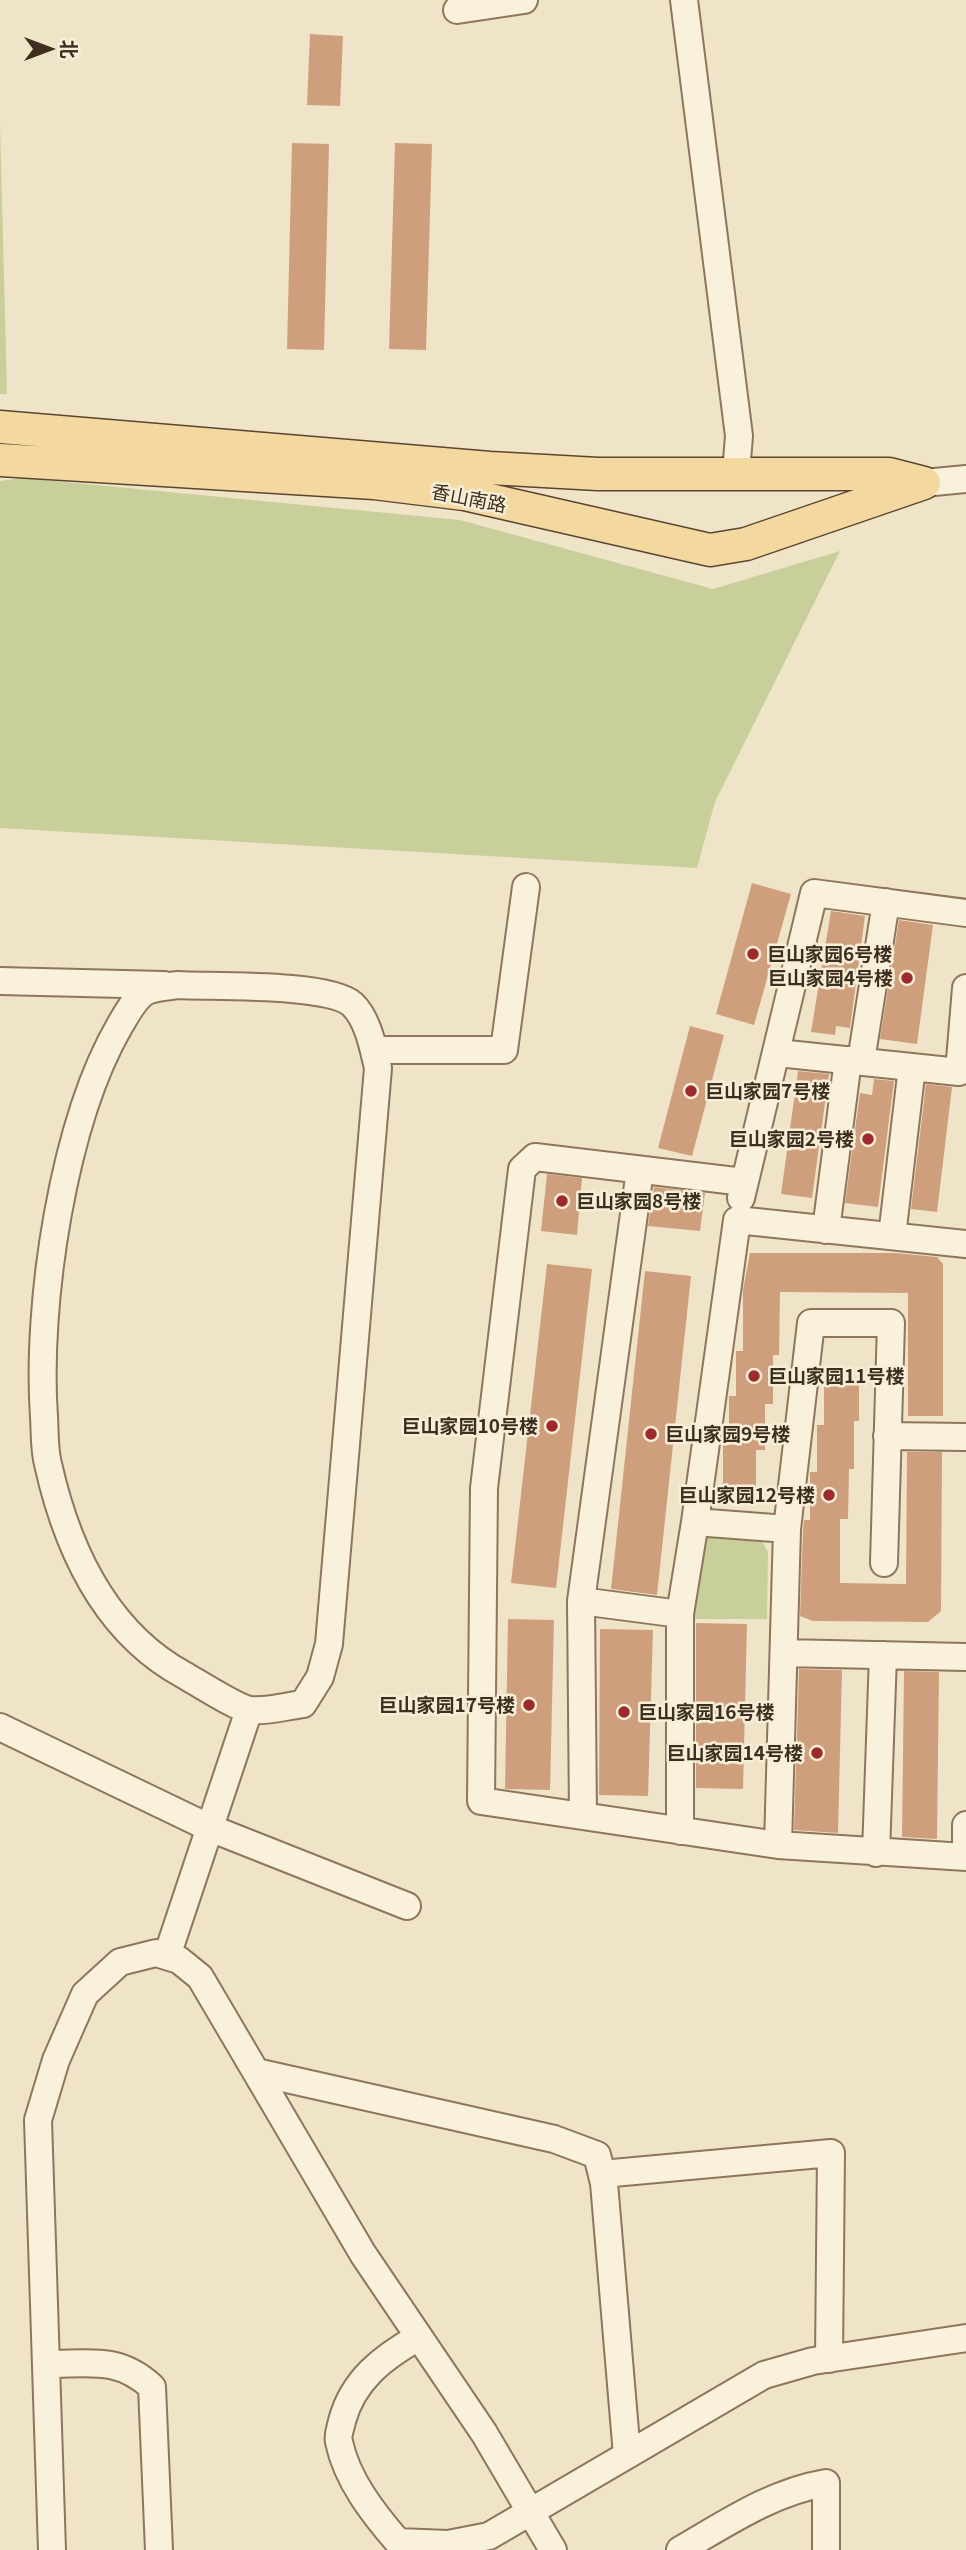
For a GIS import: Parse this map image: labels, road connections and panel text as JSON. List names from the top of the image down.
{
  "streets": {
    "main road": ["香山南路"]
  },
  "places": [
    "巨山家园6号楼",
    "巨山家园4号楼",
    "巨山家园7号楼",
    "巨山家园2号楼",
    "巨山家园8号楼",
    "巨山家园11号楼",
    "巨山家园10号楼",
    "巨山家园9号楼",
    "巨山家园12号楼",
    "巨山家园17号楼",
    "巨山家园16号楼",
    "巨山家园14号楼"
  ],
  "north": "right"
}
